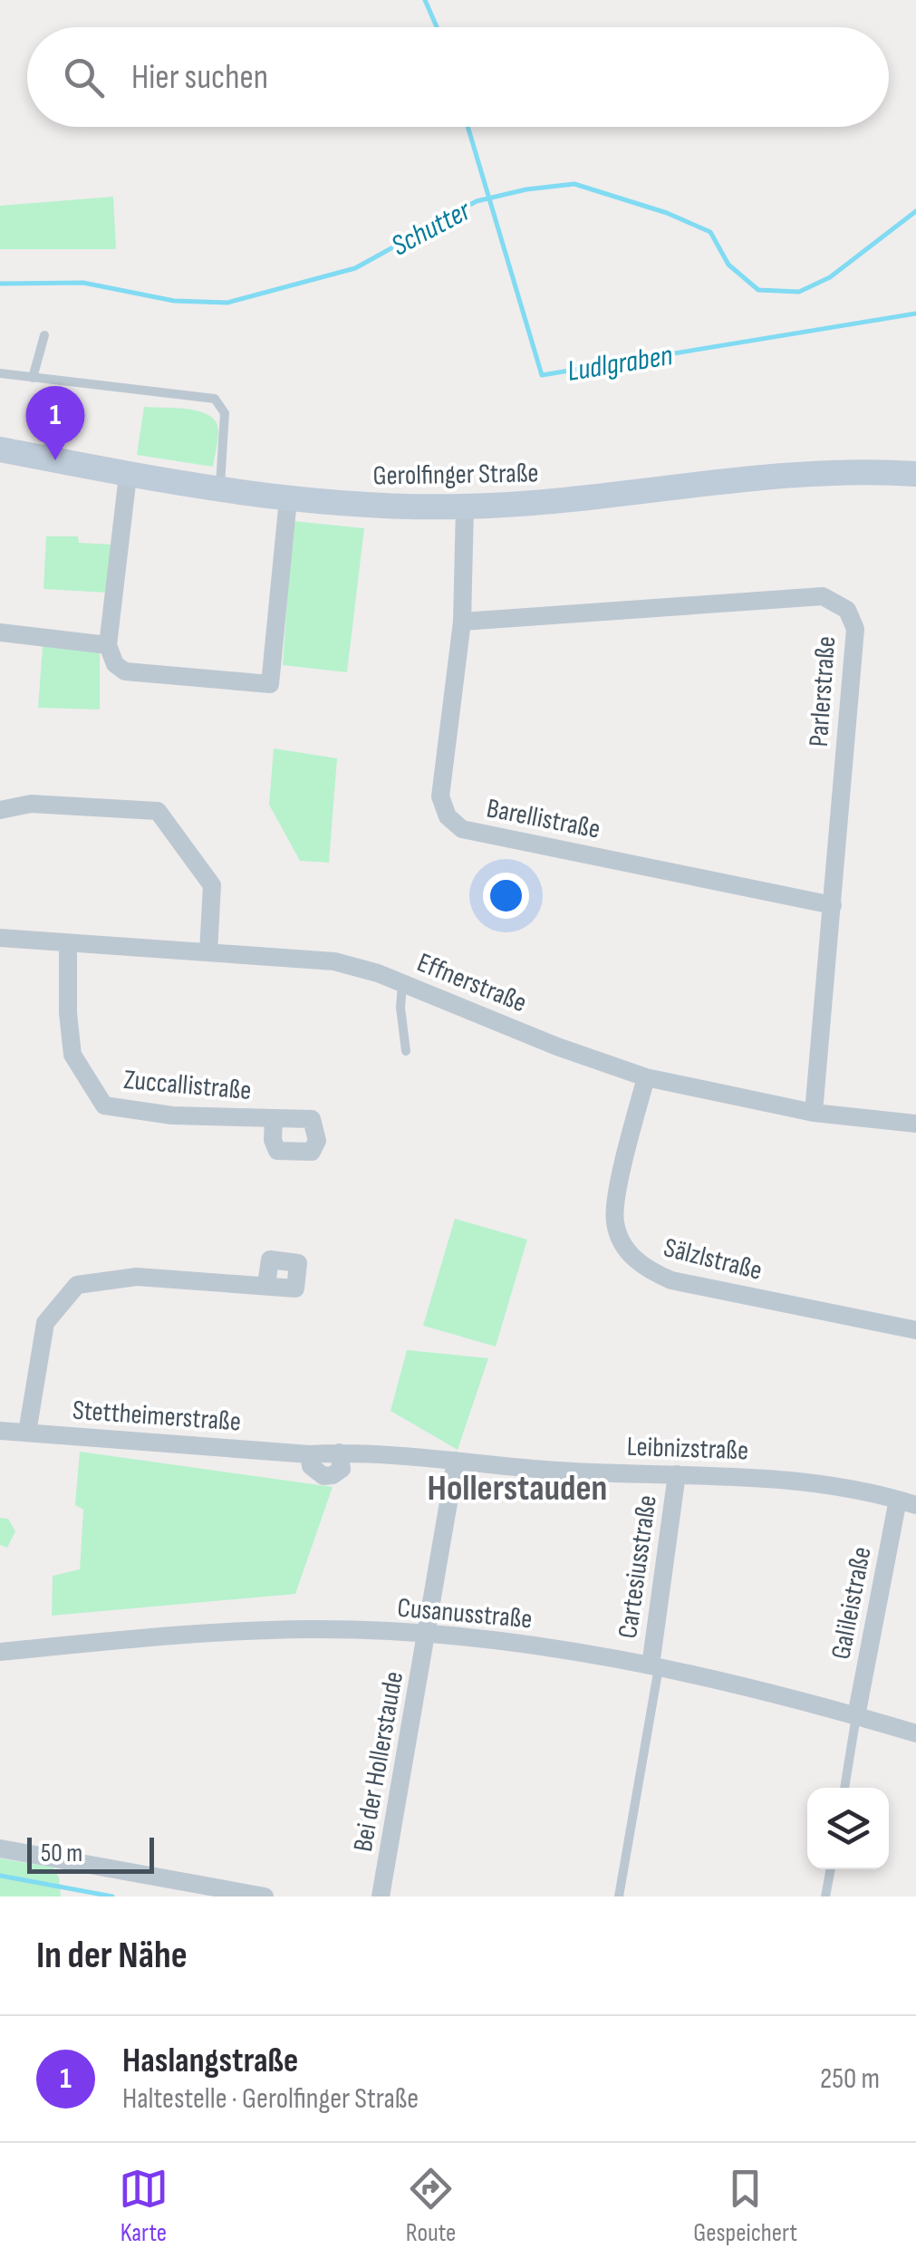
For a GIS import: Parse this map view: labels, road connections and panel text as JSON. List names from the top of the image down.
{
  "streets": {
    "street": [
      "Gerolfinger Straße",
      "Parlerstraße",
      "Barellistraße",
      "Effnerstraße",
      "Zuccallistraße",
      "Sälzlstraße",
      "Stettheimerstraße",
      "Leibnizstraße",
      "Cartesiusstraße",
      "Galileistraße",
      "Cusanusstraße",
      "Bei der Hollerstaude"
    ]
  },
  "crossings": [
    ["Gerolfinger Straße", "Barellistraße"],
    ["Parlerstraße", "Barellistraße"],
    ["Parlerstraße", "Effnerstraße"],
    ["Effnerstraße", "Zuccallistraße"],
    ["Effnerstraße", "Sälzlstraße"],
    ["Stettheimerstraße", "Leibnizstraße"],
    ["Stettheimerstraße", "Bei der Hollerstaude"],
    ["Leibnizstraße", "Cartesiusstraße"],
    ["Leibnizstraße", "Galileistraße"],
    ["Leibnizstraße", "Bei der Hollerstaude"],
    ["Cartesiusstraße", "Cusanusstraße"],
    ["Galileistraße", "Cusanusstraße"],
    ["Cusanusstraße", "Bei der Hollerstaude"]
  ],
  "districts": ["Hollerstauden"],
  "water": ["Schutter", "Ludlgraben"],
  "scale_bar": "50 m",
  "page": {
    "search": "Hier suchen",
    "pins": "1",
    "scale": "50 m",
    "heading": "In der Nähe",
    "list": [
      {
        "mark": "1",
        "name": "Haslangstraße",
        "note": "Haltestelle · Gerolfinger Straße",
        "value": "250 m"
      }
    ],
    "nav": ["Karte", "Route", "Gespeichert"]
  }
}
